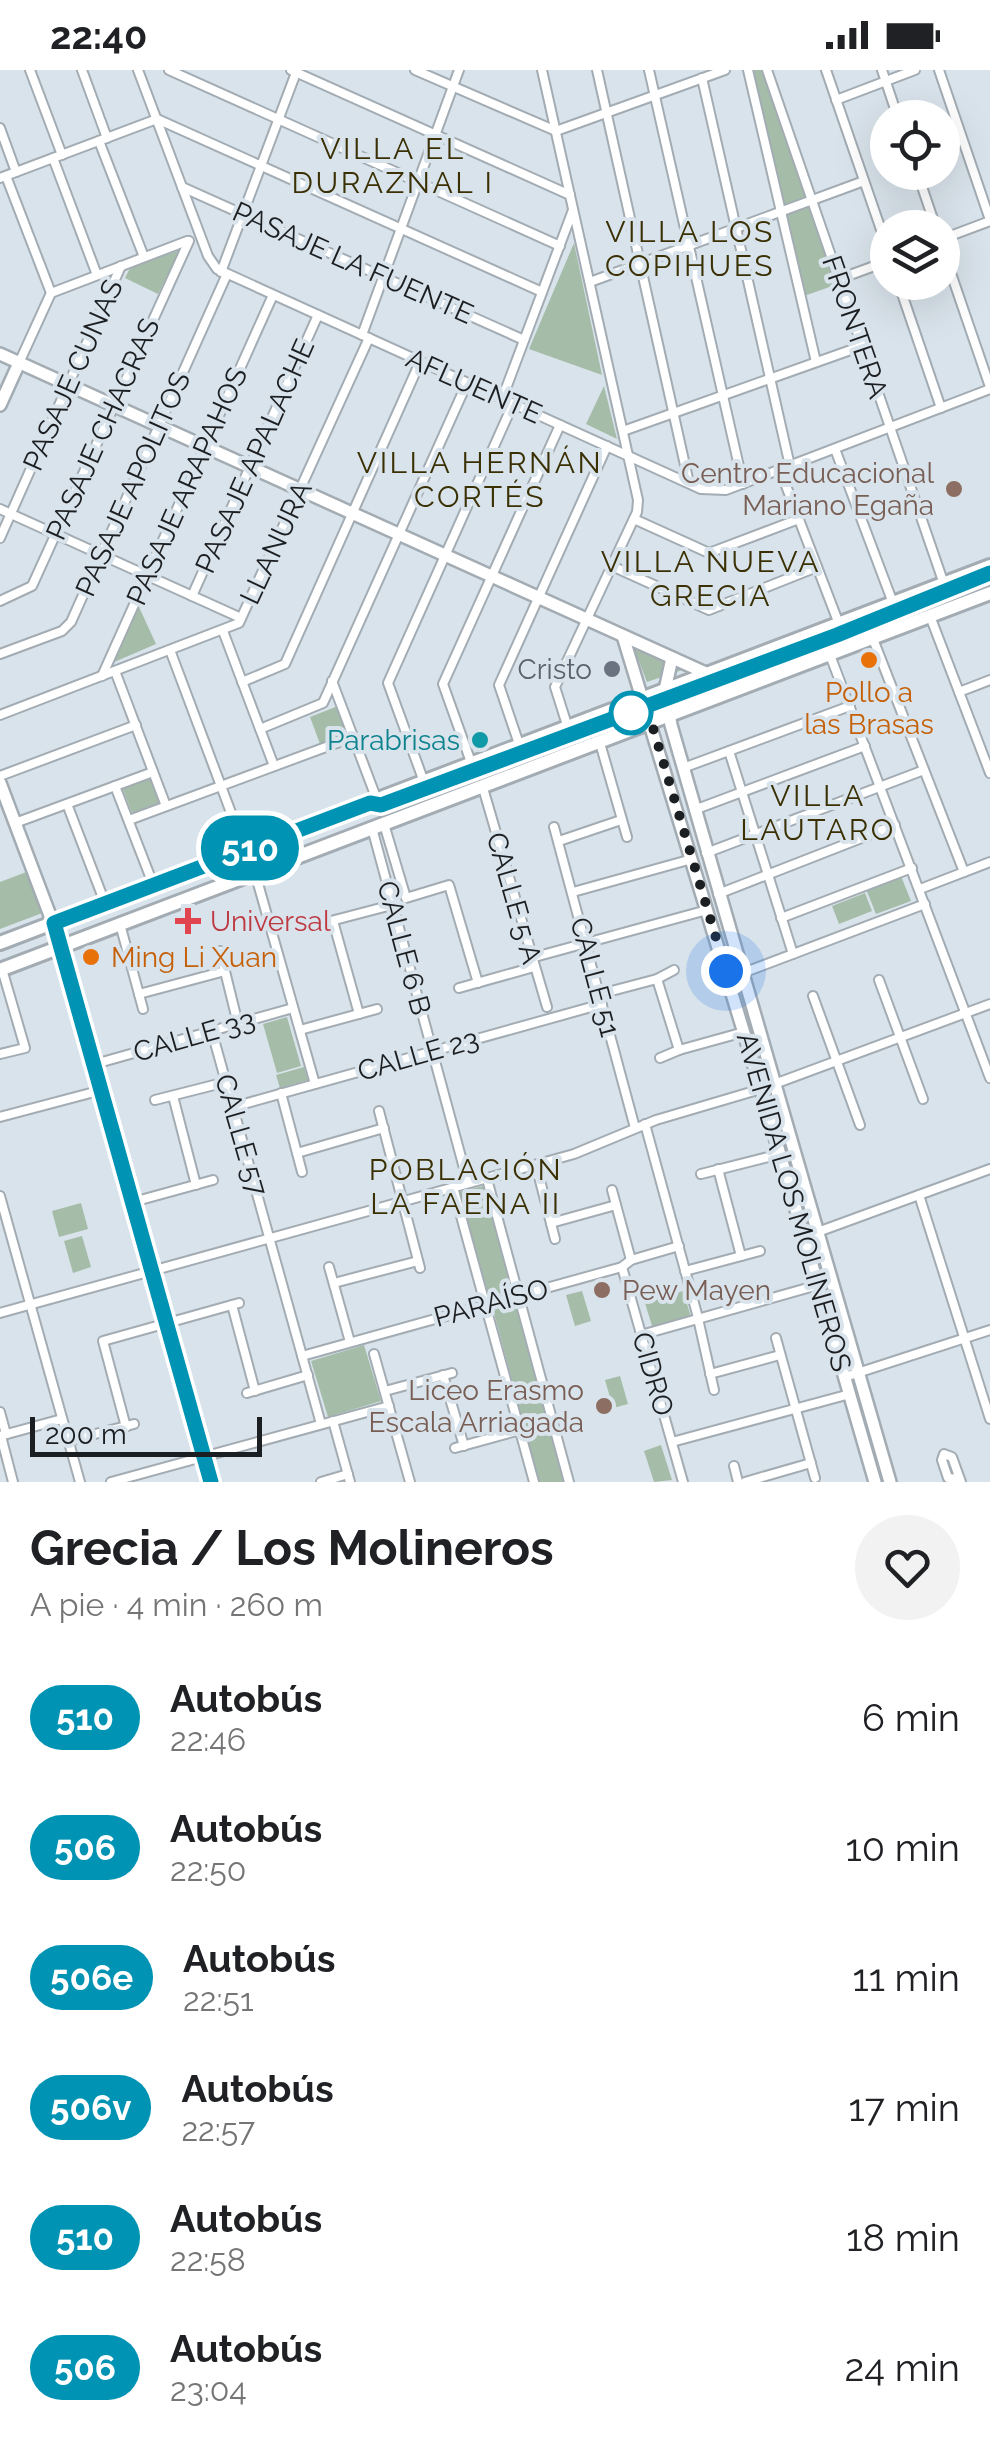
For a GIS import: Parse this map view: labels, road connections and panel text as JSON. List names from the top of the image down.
{
  "streets": {
    "street": [
      "PASAJE LA FUENTE",
      "FRONTERA",
      "PASAJE CUNAS",
      "AFLUENTE",
      "PASAJE CHACRAS",
      "PASAJE APALACHE",
      "PASAJE APOLITOS",
      "PASAJE ARAPAHOS",
      "LLANURA",
      "CALLE 5 A",
      "CALLE 6 B",
      "CALLE 51",
      "CALLE 33",
      "CALLE 23",
      "CALLE 57",
      "AVENIDA LOS MOLINEROS",
      "PARAÍSO",
      "CIDRO"
    ]
  },
  "crossings": [
    ["PASAJE LA FUENTE", "PASAJE APOLITOS"],
    ["PASAJE LA FUENTE", "LLANURA"],
    ["FRONTERA", "AFLUENTE"],
    ["AFLUENTE", "PASAJE APALACHE"],
    ["AFLUENTE", "PASAJE APOLITOS"],
    ["AFLUENTE", "PASAJE ARAPAHOS"],
    ["AFLUENTE", "LLANURA"],
    ["PASAJE ARAPAHOS", "LLANURA"],
    ["CALLE 6 B", "CALLE 23"],
    ["CALLE 51", "CALLE 23"],
    ["CALLE 33", "CALLE 57"],
    ["CALLE 23", "CALLE 57"],
    ["CALLE 57", "PARAÍSO"],
    ["PARAÍSO", "CIDRO"]
  ],
  "districts": [
    "VILLA EL DURAZNAL I",
    "VILLA LOS COPIHUES",
    "VILLA HERNÁN CORTÉS",
    "VILLA NUEVA GRECIA",
    "VILLA LAUTARO",
    "POBLACIÓN LA FAENA II"
  ],
  "places": {
    "other": [
      "Centro Educacional Mariano Egaña",
      "Pollo a las Brasas",
      "Cristo",
      "Parabrisas",
      "Ming Li Xuan",
      "Pew Mayen",
      "Liceo Erasmo Escala Arriagada"
    ],
    "health": ["Universal"]
  },
  "lines": ["bus line 510"],
  "scale_bar": "200 m",
  "page": {
    "status": "22:40",
    "on_map": "510",
    "scale": "200 m",
    "heading": ["Grecia / Los Molineros", "A pie · 4 min · 260 m"],
    "list": [
      {
        "mark": "510",
        "name": "Autobús",
        "note": "22:46",
        "value": "6 min"
      },
      {
        "mark": "506",
        "name": "Autobús",
        "note": "22:50",
        "value": "10 min"
      },
      {
        "mark": "506e",
        "name": "Autobús",
        "note": "22:51",
        "value": "11 min"
      },
      {
        "mark": "506v",
        "name": "Autobús",
        "note": "22:57",
        "value": "17 min"
      },
      {
        "mark": "510",
        "name": "Autobús",
        "note": "22:58",
        "value": "18 min"
      },
      {
        "mark": "506",
        "name": "Autobús",
        "note": "23:04",
        "value": "24 min"
      }
    ]
  }
}
